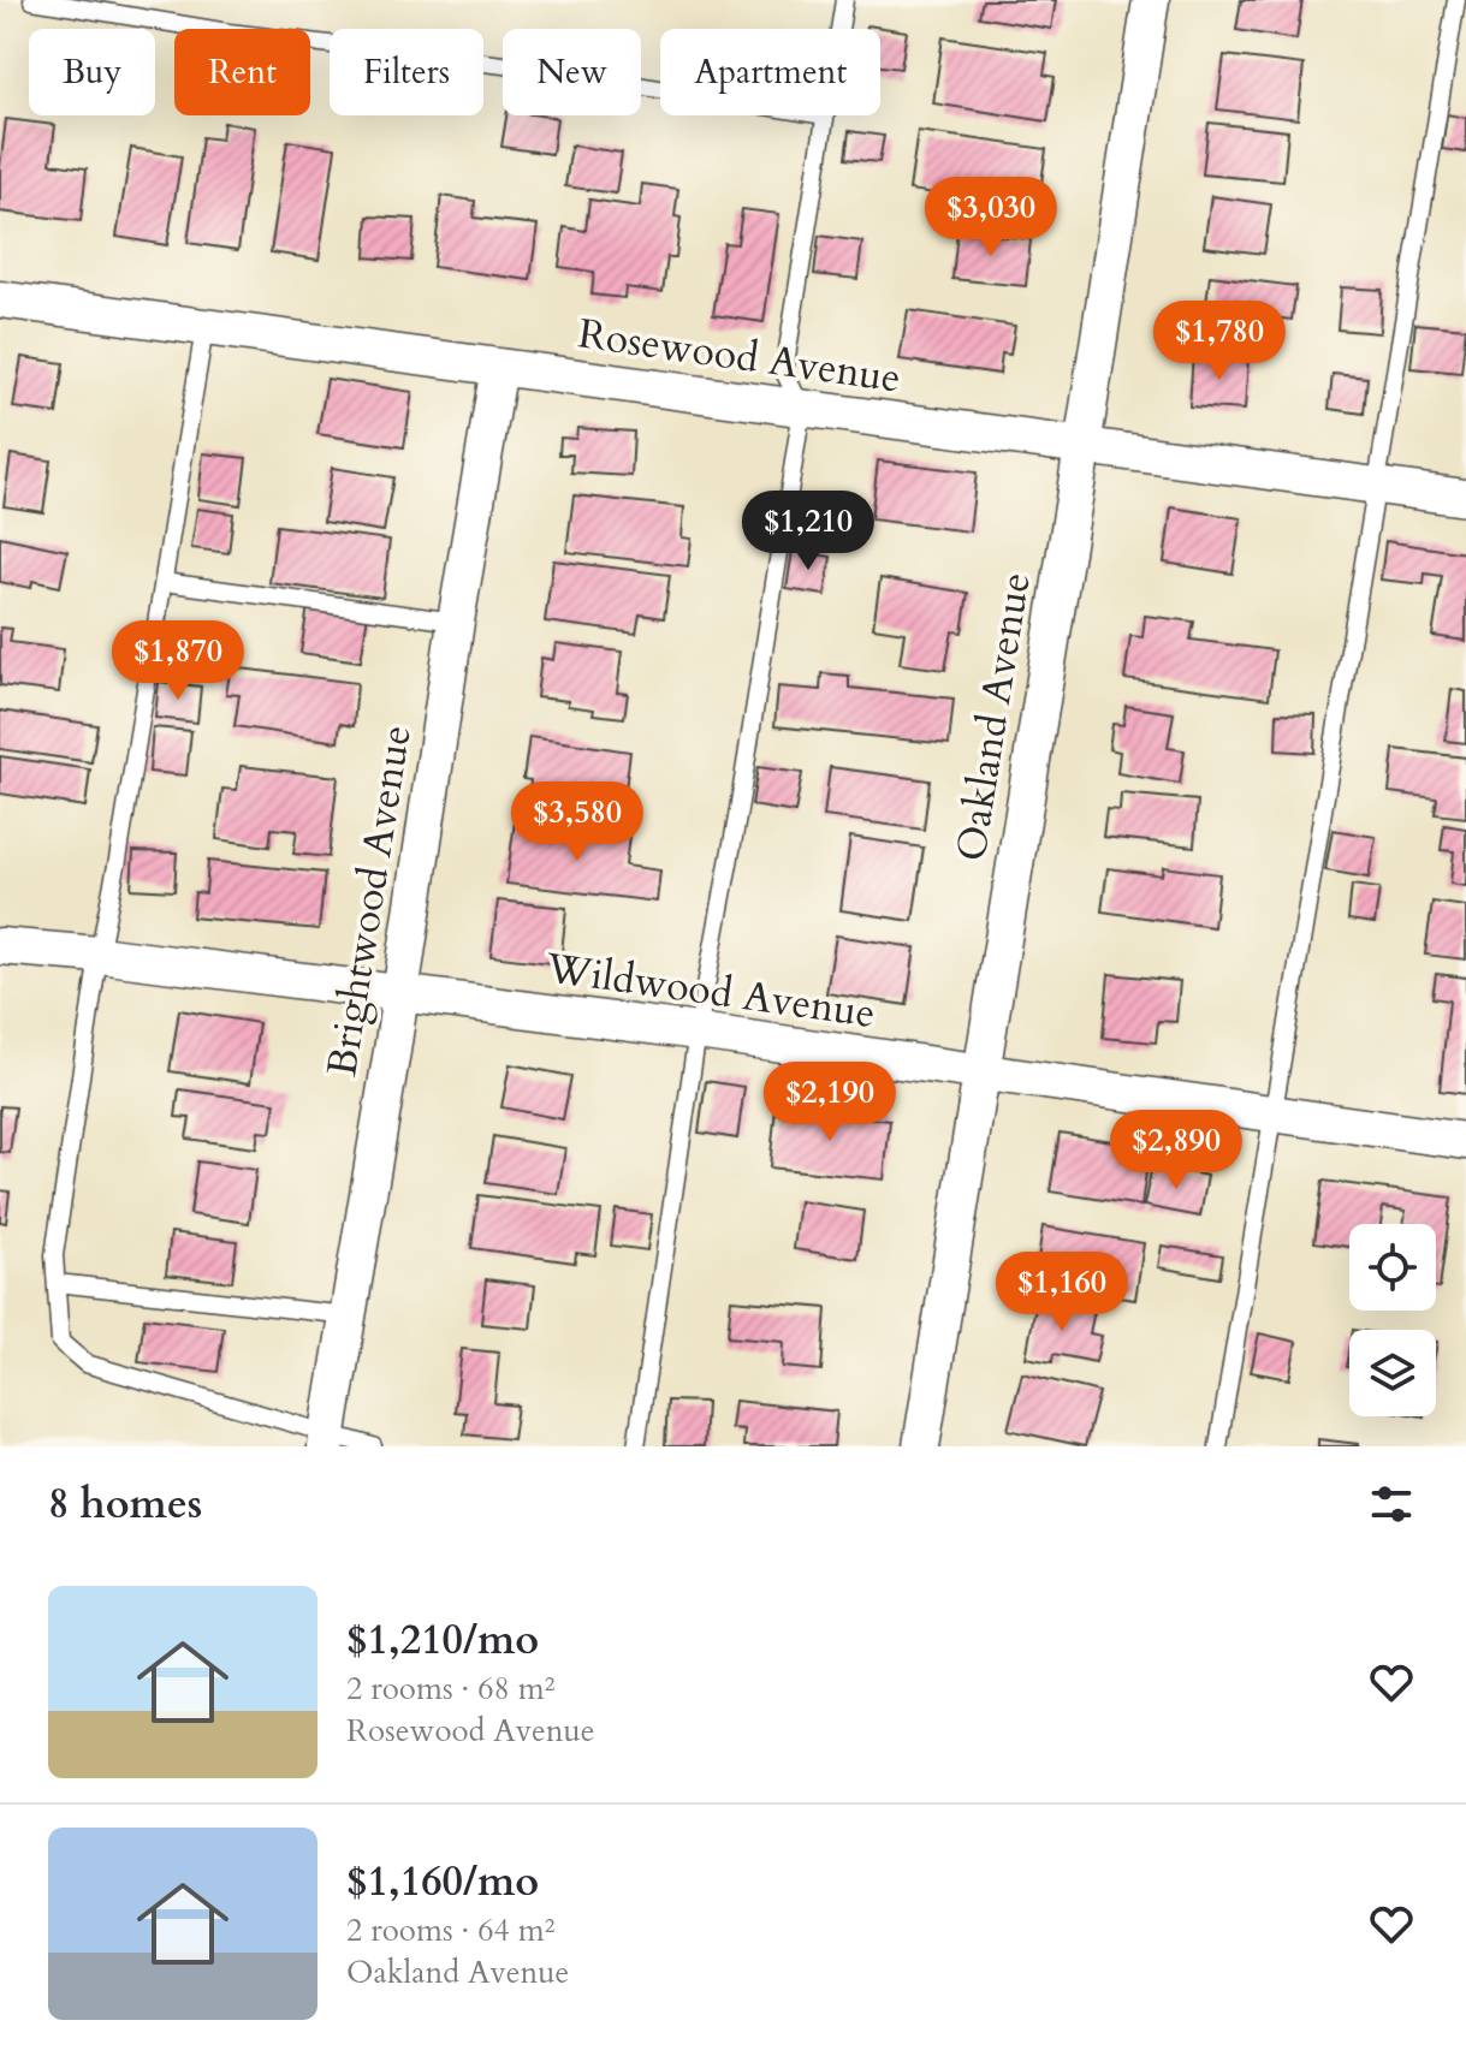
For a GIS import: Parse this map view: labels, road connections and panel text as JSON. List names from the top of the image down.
{
  "streets": {
    "street": [
      "Rosewood Avenue",
      "Oakland Avenue",
      "Brightwood Avenue",
      "Wildwood Avenue"
    ]
  },
  "crossings": [
    ["Rosewood Avenue", "Oakland Avenue"],
    ["Rosewood Avenue", "Brightwood Avenue"],
    ["Oakland Avenue", "Wildwood Avenue"],
    ["Brightwood Avenue", "Wildwood Avenue"]
  ],
  "page": {
    "chip": [
      "Buy",
      "Rent",
      "Filters",
      "New",
      "Apartment"
    ],
    "price": [
      "$3,030",
      "$1,780",
      "$1,210",
      "$1,870",
      "$3,580",
      "$2,190",
      "$2,890",
      "$1,160"
    ],
    "heading": "8 homes",
    "list": [
      {
        "name": "$1,210/mo",
        "note": "2 rooms · 68 m² · Rosewood Avenue"
      },
      {
        "name": "$1,160/mo",
        "note": "2 rooms · 64 m² · Oakland Avenue"
      }
    ]
  }
}
